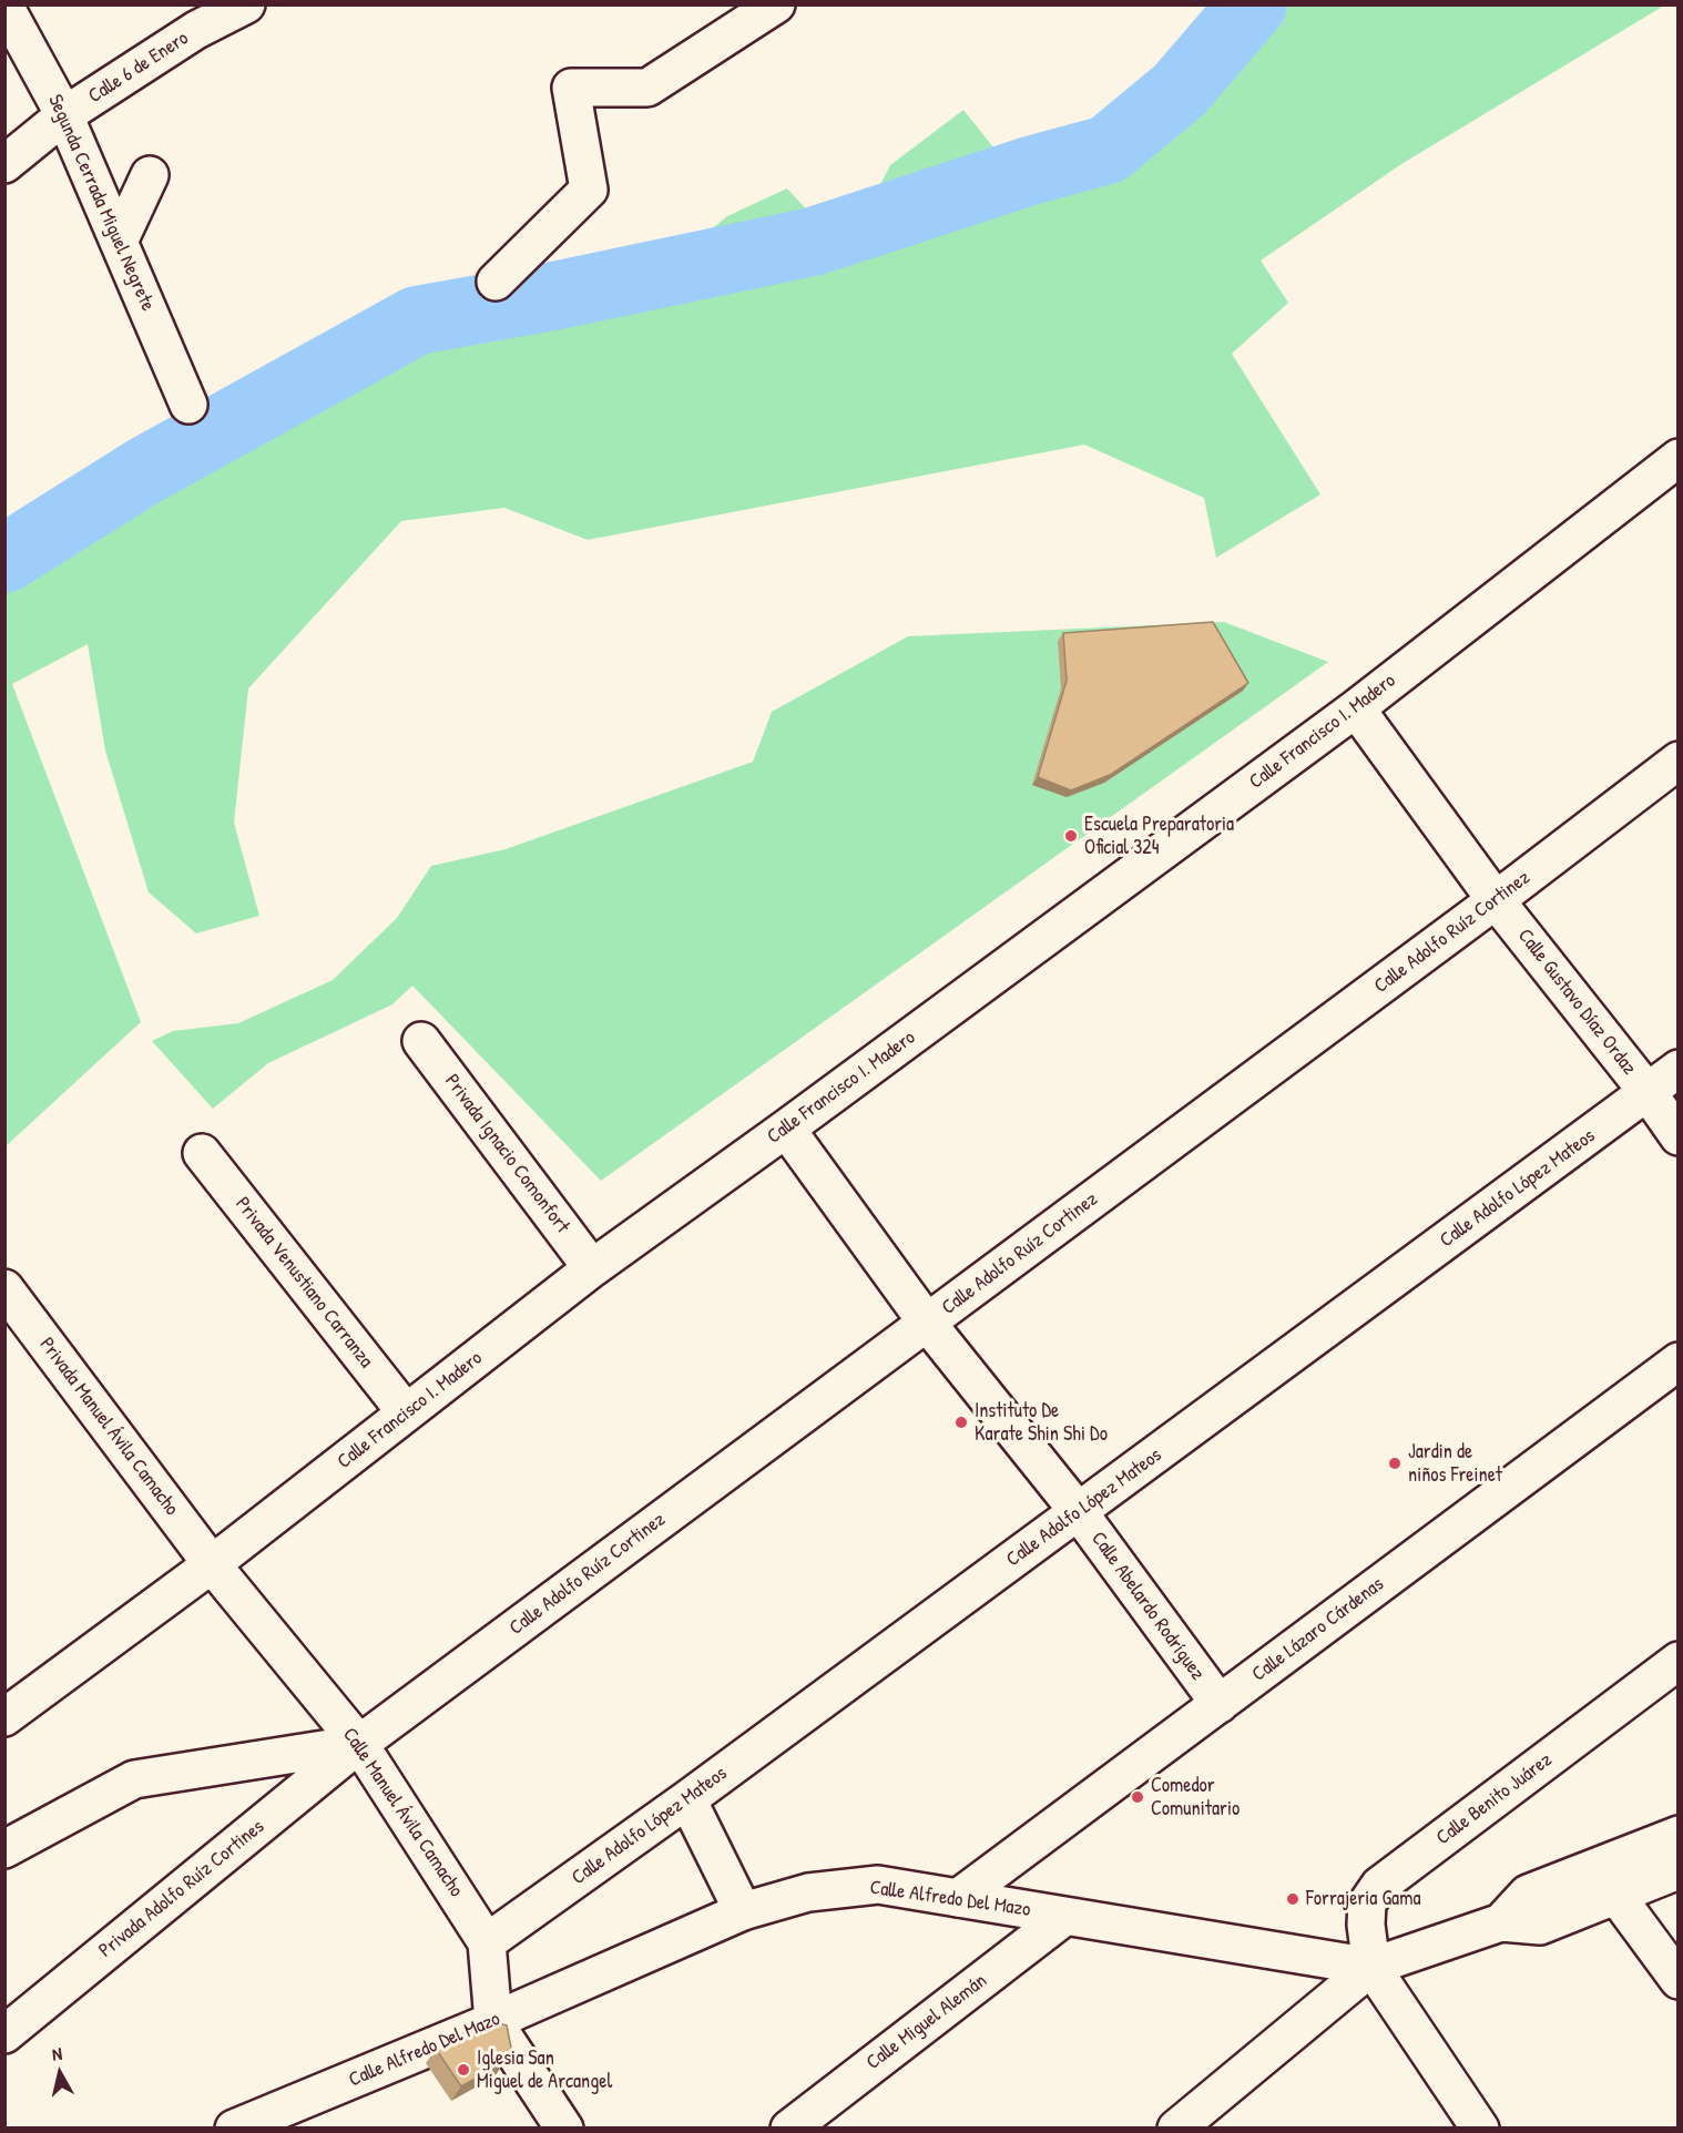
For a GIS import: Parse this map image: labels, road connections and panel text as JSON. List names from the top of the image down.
{
  "streets": {
    "street": [
      "Calle 6 de Enero",
      "Segunda Cerrada Miguel Negrete",
      "Calle Francisco I. Madero",
      "Calle Adolfo Ruíz Cortinez",
      "Calle Gustavo Díaz Ordaz",
      "Privada Ignacio Comonfort",
      "Calle Adolfo López Mateos",
      "Privada Venustiano Carranza",
      "Privada Manuel Ávila Camacho",
      "Calle Abelardo Rodríguez",
      "Calle Lázaro Cárdenas",
      "Calle Benito Juárez",
      "Calle Manuel Ávila Camacho",
      "Privada Adolfo Ruíz Cortines",
      "Calle Alfredo Del Mazo",
      "Calle Miguel Alemán"
    ]
  },
  "crossings": [
    ["Calle 6 de Enero", "Segunda Cerrada Miguel Negrete"],
    ["Calle Francisco I. Madero", "Calle Gustavo Díaz Ordaz"],
    ["Calle Francisco I. Madero", "Privada Ignacio Comonfort"],
    ["Calle Francisco I. Madero", "Privada Venustiano Carranza"],
    ["Calle Francisco I. Madero", "Privada Manuel Ávila Camacho"],
    ["Calle Francisco I. Madero", "Calle Abelardo Rodríguez"],
    ["Calle Francisco I. Madero", "Calle Manuel Ávila Camacho"],
    ["Calle Adolfo Ruíz Cortinez", "Calle Gustavo Díaz Ordaz"],
    ["Calle Adolfo Ruíz Cortinez", "Calle Abelardo Rodríguez"],
    ["Calle Adolfo Ruíz Cortinez", "Calle Manuel Ávila Camacho"],
    ["Calle Adolfo Ruíz Cortinez", "Privada Adolfo Ruíz Cortines"],
    ["Calle Gustavo Díaz Ordaz", "Calle Adolfo López Mateos"],
    ["Calle Adolfo López Mateos", "Calle Abelardo Rodríguez"],
    ["Calle Adolfo López Mateos", "Calle Manuel Ávila Camacho"],
    ["Privada Manuel Ávila Camacho", "Calle Manuel Ávila Camacho"],
    ["Calle Abelardo Rodríguez", "Calle Lázaro Cárdenas"],
    ["Calle Lázaro Cárdenas", "Calle Alfredo Del Mazo"],
    ["Calle Benito Juárez", "Calle Alfredo Del Mazo"],
    ["Calle Manuel Ávila Camacho", "Privada Adolfo Ruíz Cortines"],
    ["Calle Manuel Ávila Camacho", "Calle Alfredo Del Mazo"],
    ["Calle Alfredo Del Mazo", "Calle Miguel Alemán"]
  ],
  "places": [
    "Escuela Preparatoria Oficial 324",
    "Instituto De Karate Shin Shi Do",
    "Jardin de niños Freinet",
    "Comedor Comunitario",
    "Forrajeria Gama",
    "Iglesia San Miguel de Arcangel"
  ],
  "north": "top"
}
